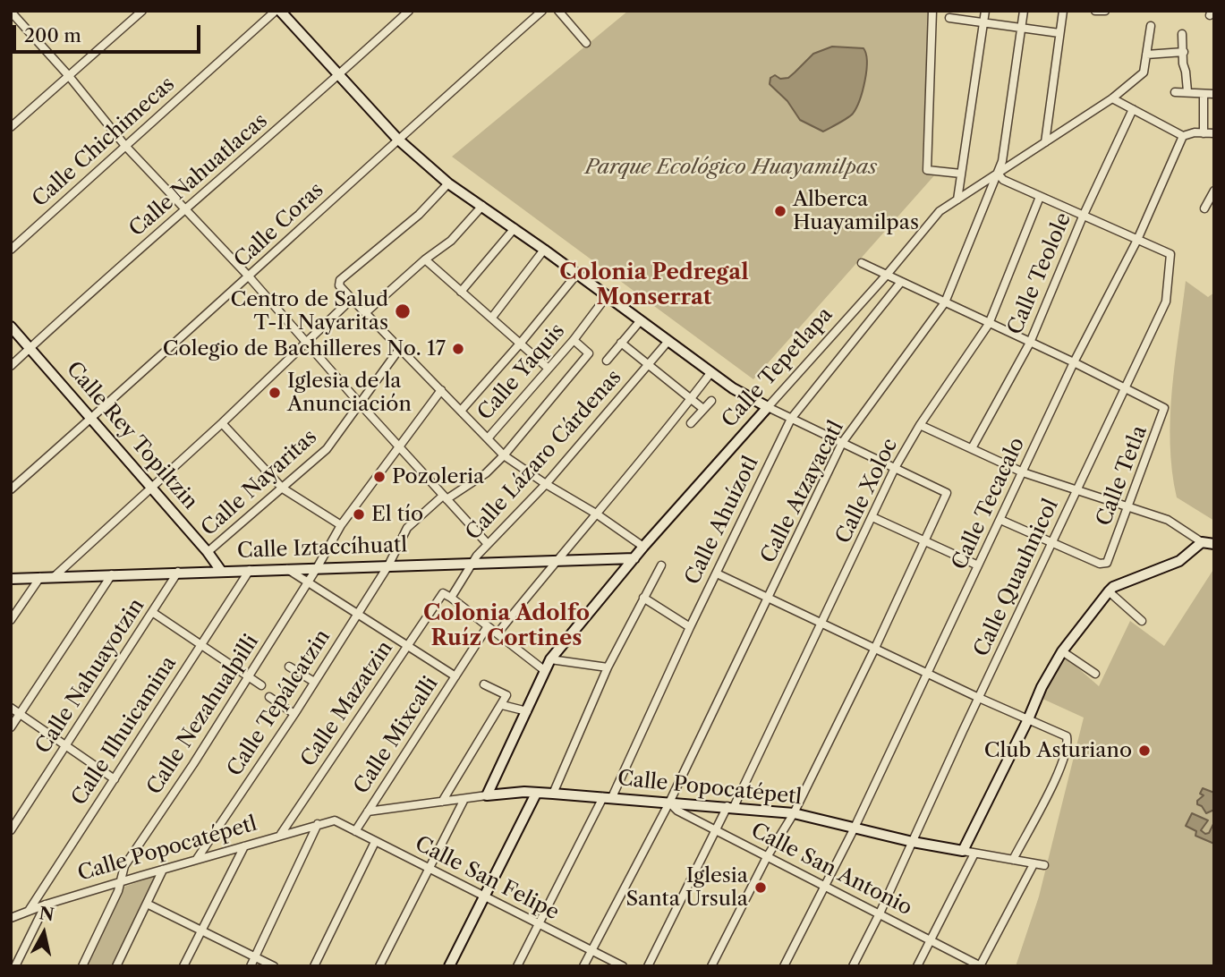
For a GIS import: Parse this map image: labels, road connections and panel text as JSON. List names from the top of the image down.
{
  "streets": {
    "street": [
      "Calle Chichimecas",
      "Calle Nahuatlacas",
      "Calle Coras",
      "Calle Teolole",
      "Calle Tepetlapa",
      "Calle Yaquis",
      "Calle Rey Topiltzin",
      "Calle Lázaro Cárdenas",
      "Calle Tetla",
      "Calle Nayaritas",
      "Calle Xoloc",
      "Calle Atzayacatl",
      "Calle Tecacalo",
      "Calle Ahuízotl",
      "Calle Iztaccíhuatl",
      "Calle Quauhnicol",
      "Calle Nahuayotzin",
      "Calle Tepálcatzin",
      "Calle Mazatzin",
      "Calle Nezahualpilli",
      "Calle Ilhuicamina",
      "Calle Mixcalli",
      "Calle Popocatépetl",
      "Calle San Antonio",
      "Calle San Felipe"
    ]
  },
  "crossings": [
    ["Calle Nahuatlacas", "Calle Rey Topiltzin"],
    ["Calle Coras", "Calle Rey Topiltzin"],
    ["Calle Tepetlapa", "Calle Atzayacatl"],
    ["Calle Tepetlapa", "Calle Iztaccíhuatl"],
    ["Calle Tepetlapa", "Calle Popocatépetl"],
    ["Calle Yaquis", "Calle Tepálcatzin"],
    ["Calle Rey Topiltzin", "Calle Nayaritas"],
    ["Calle Rey Topiltzin", "Calle Iztaccíhuatl"],
    ["Calle Lázaro Cárdenas", "Calle Iztaccíhuatl"],
    ["Calle Lázaro Cárdenas", "Calle Mazatzin"],
    ["Calle Tetla", "Calle Quauhnicol"],
    ["Calle Xoloc", "Calle Popocatépetl"],
    ["Calle Xoloc", "Calle San Antonio"],
    ["Calle Atzayacatl", "Calle Popocatépetl"],
    ["Calle Atzayacatl", "Calle San Antonio"],
    ["Calle Atzayacatl", "Calle San Felipe"],
    ["Calle Tecacalo", "Calle Quauhnicol"],
    ["Calle Tecacalo", "Calle Popocatépetl"],
    ["Calle Tecacalo", "Calle San Antonio"],
    ["Calle Ahuízotl", "Calle Popocatépetl"],
    ["Calle Ahuízotl", "Calle San Felipe"],
    ["Calle Iztaccíhuatl", "Calle Nahuayotzin"],
    ["Calle Iztaccíhuatl", "Calle Tepálcatzin"],
    ["Calle Iztaccíhuatl", "Calle Nezahualpilli"],
    ["Calle Iztaccíhuatl", "Calle Ilhuicamina"],
    ["Calle Quauhnicol", "Calle Popocatépetl"],
    ["Calle Quauhnicol", "Calle San Antonio"],
    ["Calle Tepálcatzin", "Calle Popocatépetl"],
    ["Calle Mazatzin", "Calle Popocatépetl"],
    ["Calle Nezahualpilli", "Calle Popocatépetl"],
    ["Calle Ilhuicamina", "Calle Popocatépetl"],
    ["Calle Mixcalli", "Calle Popocatépetl"],
    ["Calle Mixcalli", "Calle San Felipe"],
    ["Calle Popocatépetl", "Calle San Antonio"],
    ["Calle Popocatépetl", "Calle San Felipe"]
  ],
  "districts": ["Colonia Pedregal Monserrat", "Colonia Adolfo Ruíz Cortines"],
  "parks": ["Parque Ecológico Huayamilpas"],
  "places": [
    "Alberca Huayamilpas",
    "Centro de Salud T-II Nayaritas",
    "Colegio de Bachilleres No. 17",
    "Iglesia de la Anunciación",
    "Pozoleria",
    "El tío",
    "Club Asturiano",
    "Iglesia Santa Ursula"
  ],
  "scale_bar": "200 m",
  "north": "top"
}
